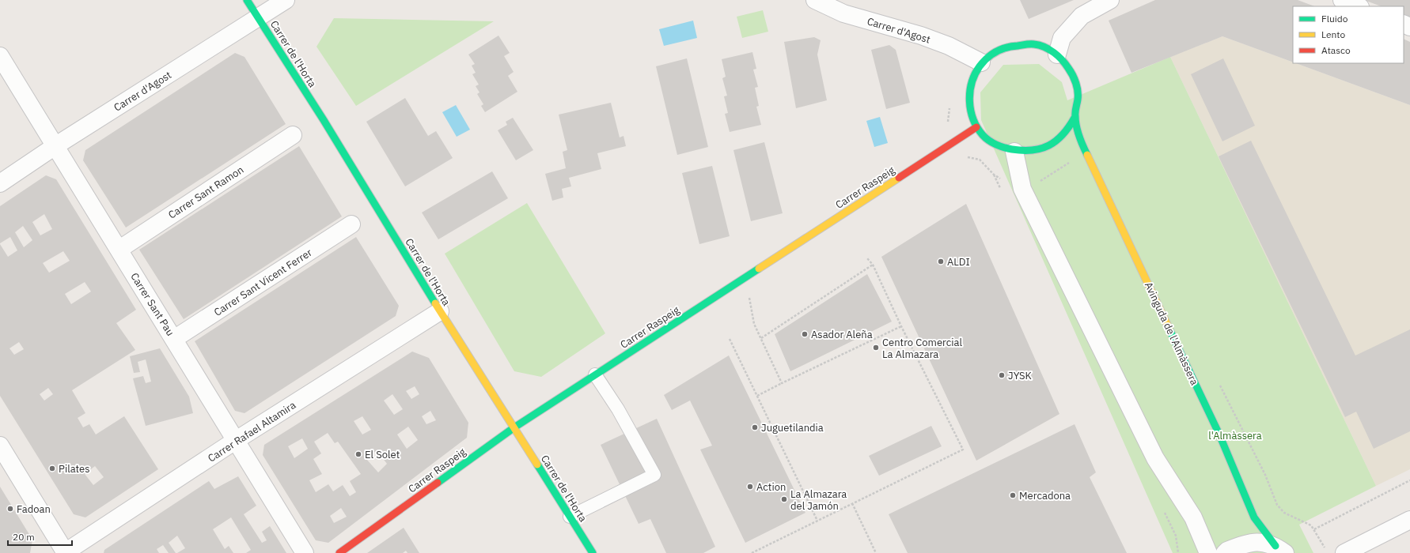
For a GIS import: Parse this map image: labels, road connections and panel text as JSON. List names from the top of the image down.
{
  "streets": {
    "street": [
      "Carrer d'Agost",
      "Carrer de l'Horta",
      "Carrer Raspeig",
      "Carrer Sant Ramon",
      "Carrer Sant Vicent Ferrer",
      "Carrer Sant Pau",
      "Avinguda de l'Almàssera",
      "Carrer Rafael Altamira"
    ]
  },
  "crossings": [
    ["Carrer d'Agost", "Carrer de l'Horta"],
    ["Carrer d'Agost", "Carrer Raspeig"],
    ["Carrer d'Agost", "Carrer Sant Pau"],
    ["Carrer d'Agost", "Avinguda de l'Almàssera"],
    ["Carrer de l'Horta", "Carrer Raspeig"],
    ["Carrer de l'Horta", "Carrer Rafael Altamira"],
    ["Carrer Raspeig", "Avinguda de l'Almàssera"],
    ["Carrer Sant Ramon", "Carrer Sant Pau"],
    ["Carrer Sant Vicent Ferrer", "Carrer Sant Pau"],
    ["Carrer Sant Pau", "Carrer Rafael Altamira"]
  ],
  "parks": ["l'Almàssera"],
  "places": [
    "ALDI",
    "Asador Aleña",
    "Centro Comercial La Almazara",
    "JYSK",
    "Juguetilandia",
    "El Solet",
    "Pilates",
    "Action",
    "Mercadona",
    "La Almazara del Jamón",
    "Fadoan"
  ],
  "legend": ["Fluido", "Lento", "Atasco"],
  "scale_bar": "20 m"
}
